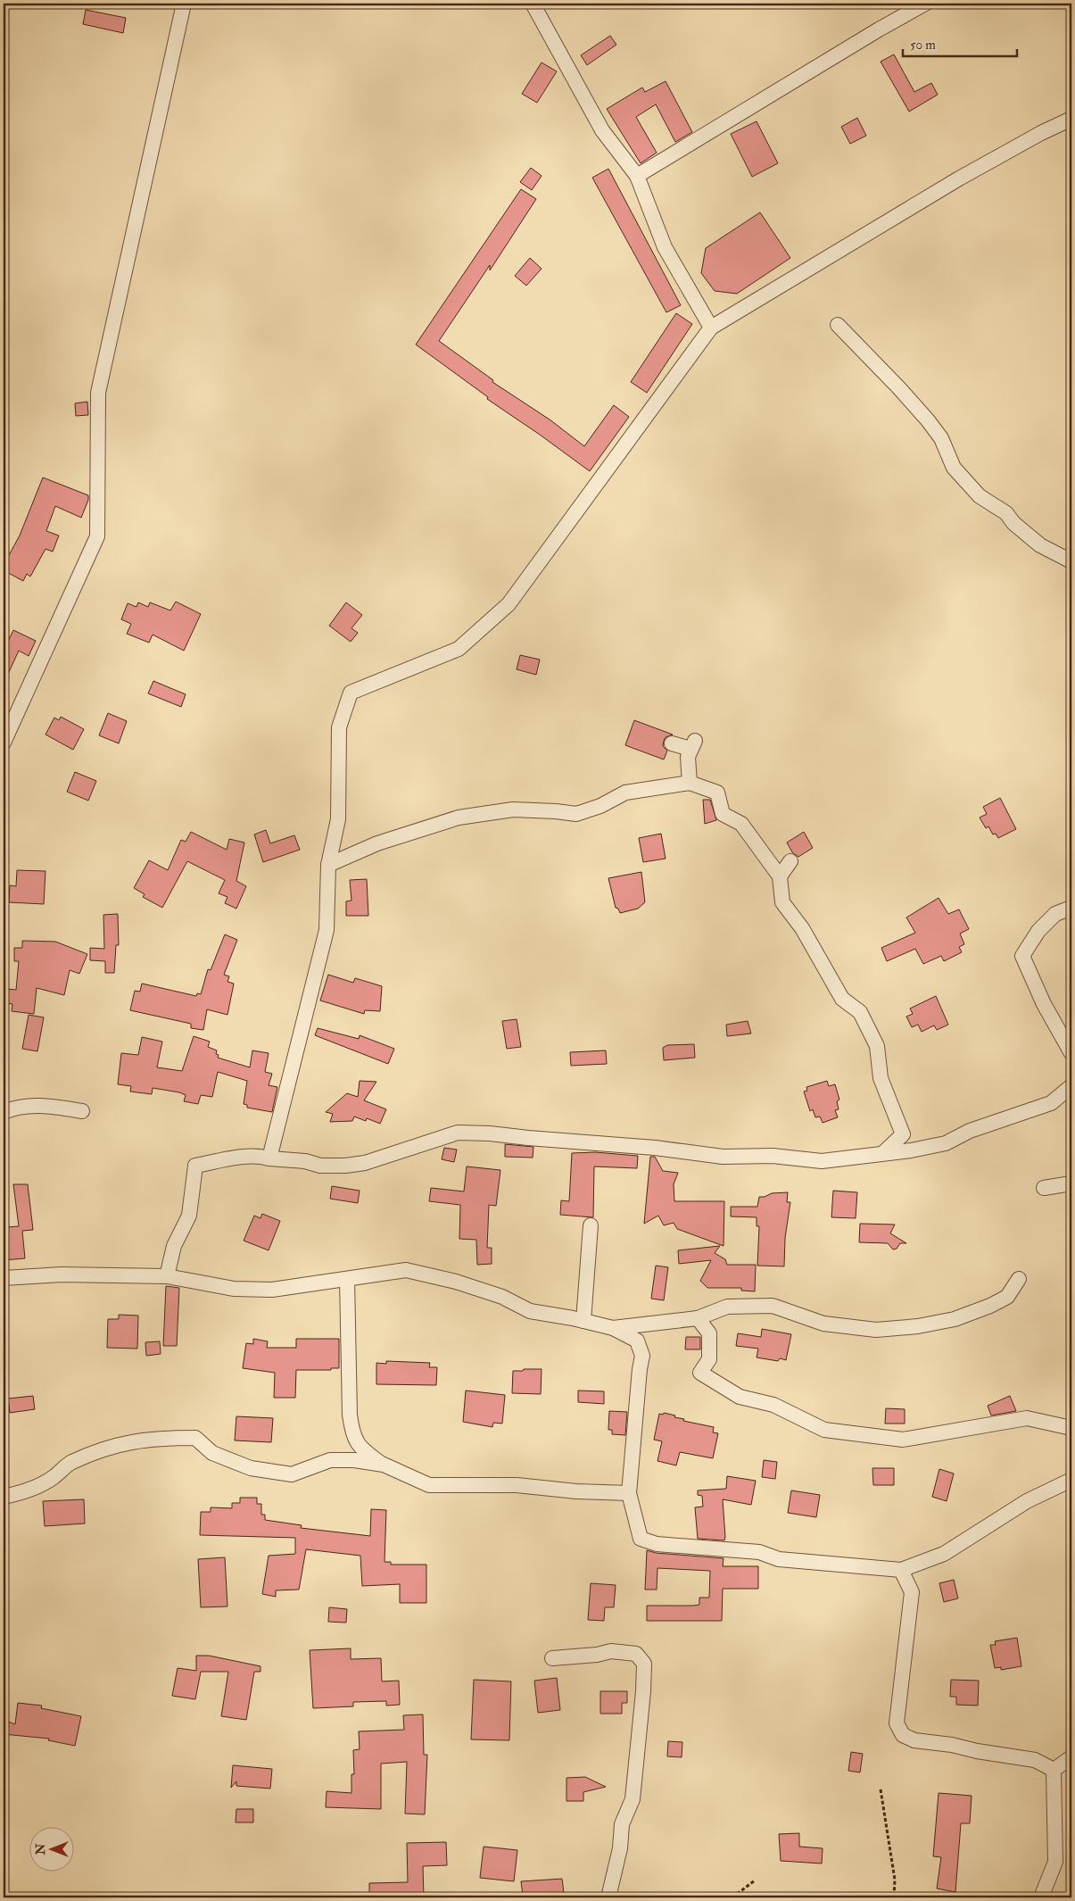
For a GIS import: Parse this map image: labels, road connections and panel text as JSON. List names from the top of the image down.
{
  "scale_bar": "50 m",
  "north": "left"
}
